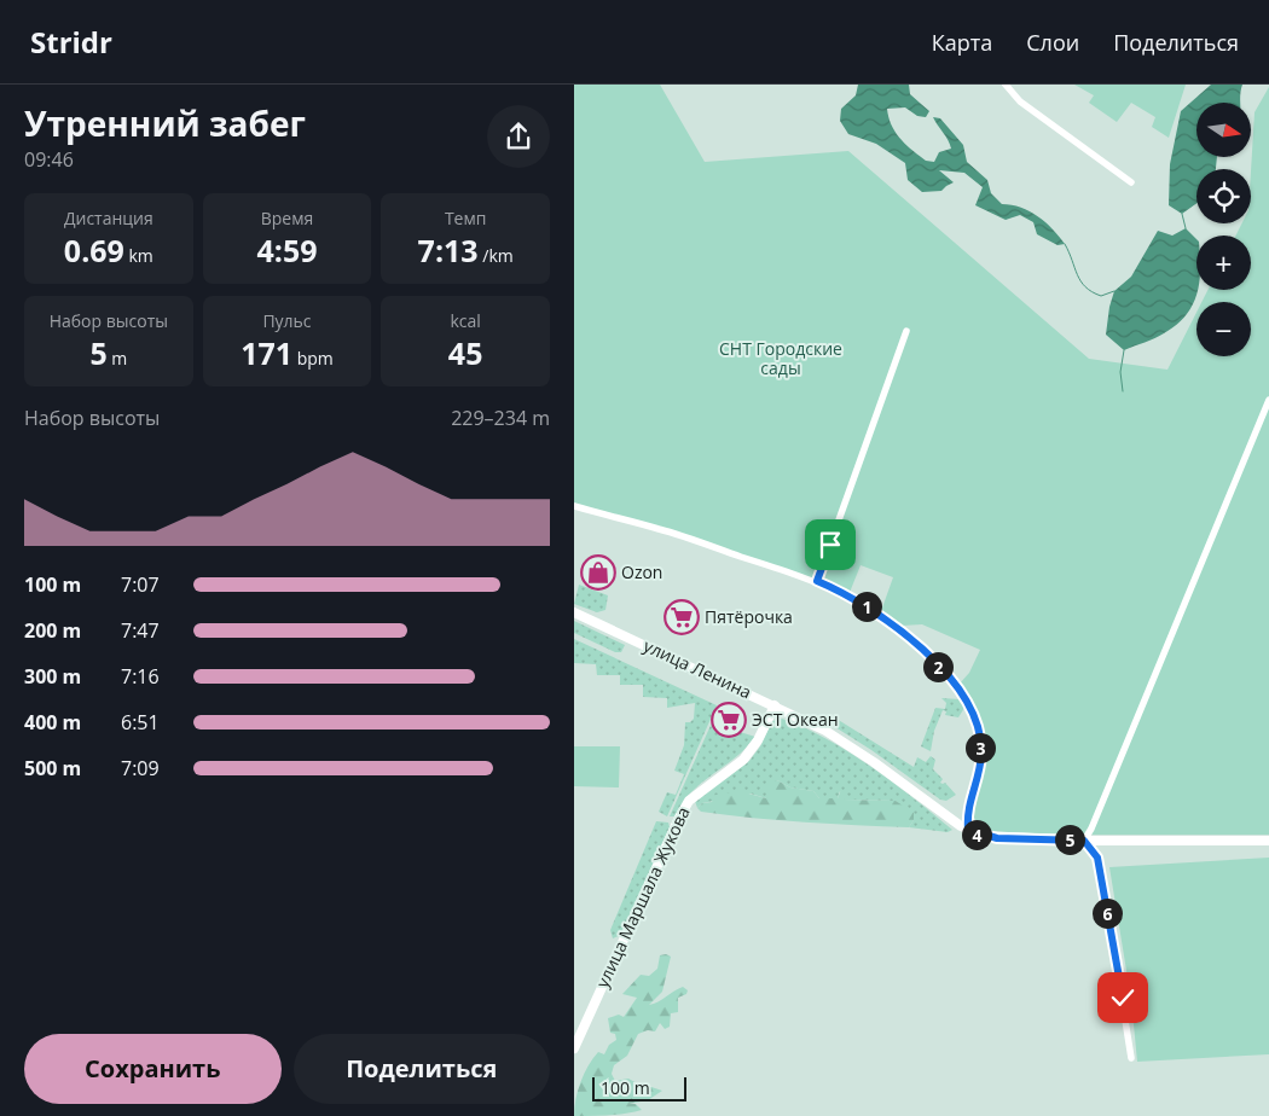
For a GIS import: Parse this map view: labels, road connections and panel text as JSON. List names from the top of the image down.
{
  "streets": {
    "main road": ["улица Ленина", "улица Маршала Жукова"]
  },
  "crossings": [
    ["улица Ленина", "улица Маршала Жукова"]
  ],
  "parks": ["СНТ Городские сады"],
  "places": {
    "shop": ["Ozon"],
    "supermarket": ["Пятёрочка", "ЭСТ Океан"]
  },
  "scale_bar": "100 m",
  "north": "right",
  "page": {
    "header": "Stridr",
    "nav": ["Карта", "Слои", "Поделиться"],
    "heading": ["Утренний забег", "09:46"],
    "map_buttons": ["+", "−"],
    "stats": [
      ["Дистанция", "0.69 km"],
      ["Время", "4:59"],
      ["Темп", "7:13 /km"],
      ["Набор высоты", "5 m"],
      ["Пульс", "171 bpm"],
      ["kcal", "45"]
    ],
    "chart": ["Набор высоты", "229–234 m"],
    "list": [
      {
        "name": "100 m",
        "note": "7:07"
      },
      {
        "name": "200 m",
        "note": "7:47"
      },
      {
        "name": "300 m",
        "note": "7:16"
      },
      {
        "name": "400 m",
        "note": "6:51"
      },
      {
        "name": "500 m",
        "note": "7:09"
      }
    ],
    "pins": [
      "1",
      "2",
      "3",
      "4",
      "5",
      "6"
    ],
    "buttons": ["Сохранить", "Поделиться"],
    "scale": "100 m"
  }
}
